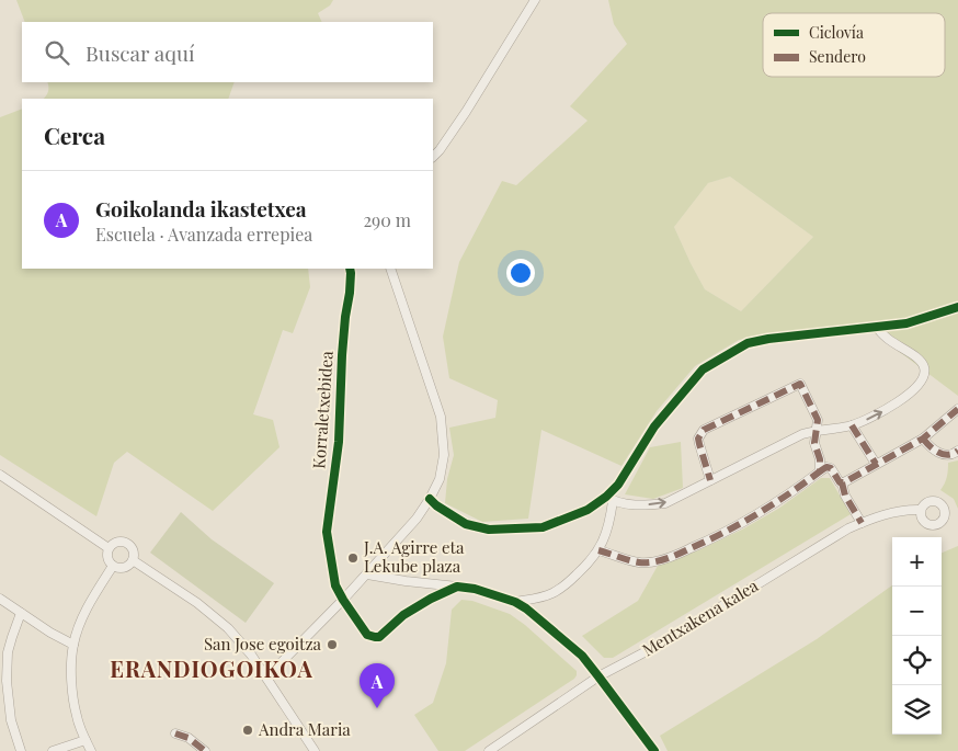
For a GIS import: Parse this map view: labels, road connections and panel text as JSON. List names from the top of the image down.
{
  "streets": {
    "street": ["Korraletxebidea", "Mentxakena kalea"]
  },
  "districts": ["ERANDIOGOIKOA"],
  "places": ["J.A. Agirre eta Lekube plaza", "San Jose egoitza", "Andra Maria"],
  "legend": ["Ciclovía", "Sendero"],
  "page": {
    "search": "Buscar aquí",
    "heading": "Cerca",
    "list": [
      {
        "mark": "A",
        "name": "Goikolanda ikastetxea",
        "note": "Escuela · Avanzada errepiea",
        "value": "290 m"
      }
    ],
    "map_buttons": ["+", "−"],
    "pins": "A"
  }
}
